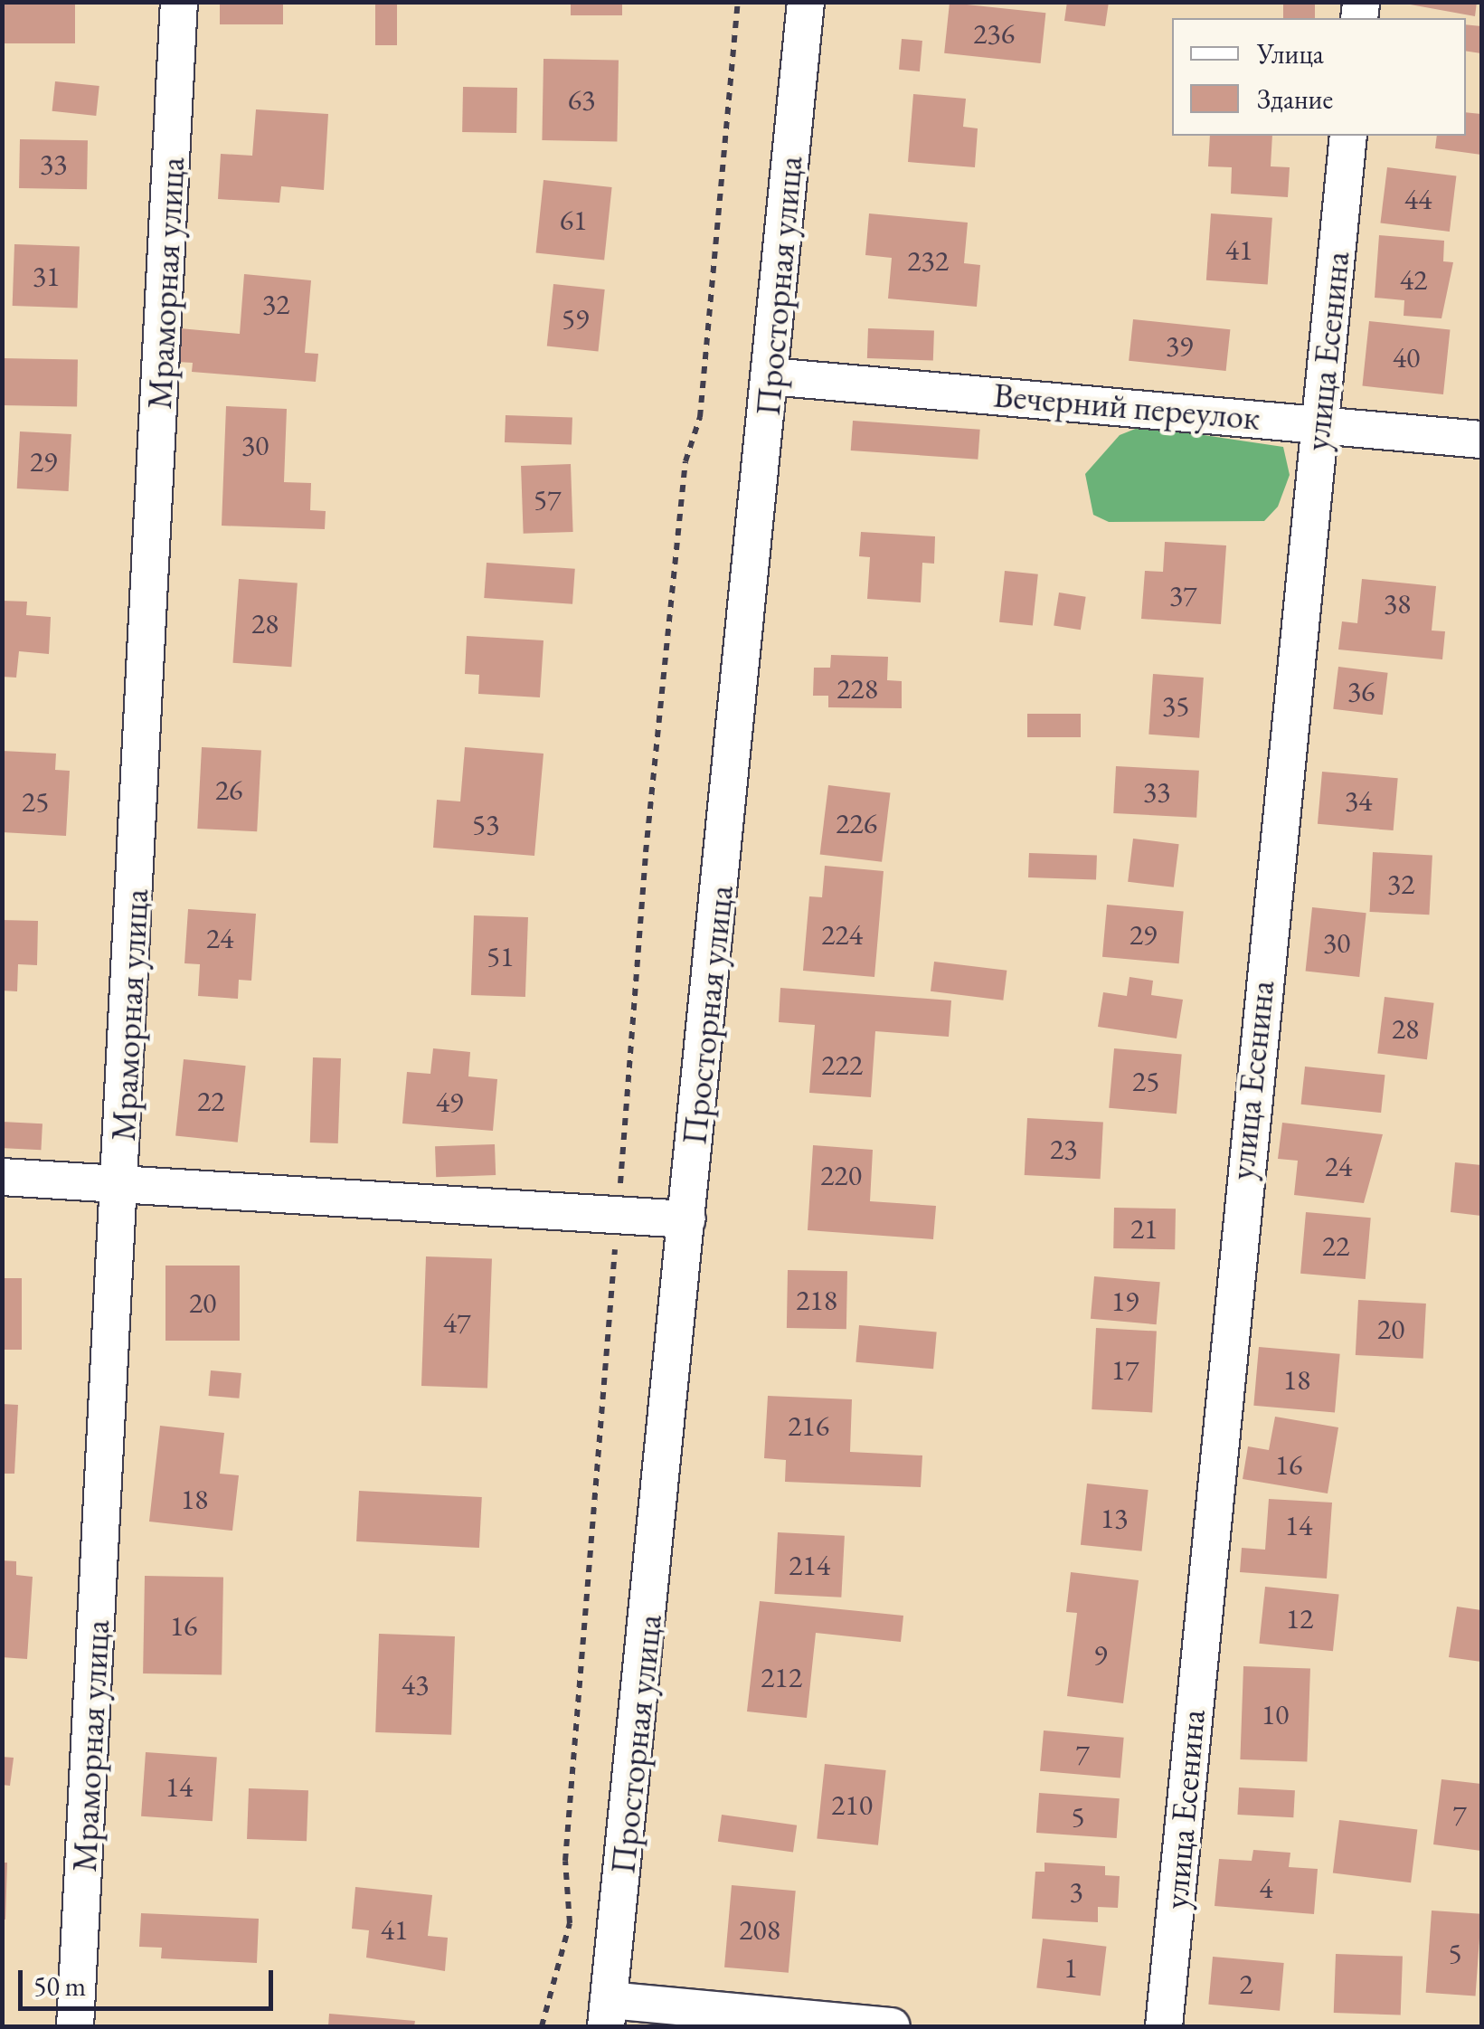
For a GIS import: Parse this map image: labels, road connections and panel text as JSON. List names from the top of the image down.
{
  "streets": {
    "street": [
      "Мраморная улица",
      "Просторная улица",
      "улица Есенина",
      "Вечерний переулок"
    ]
  },
  "crossings": [
    ["Просторная улица", "Вечерний переулок"],
    ["улица Есенина", "Вечерний переулок"]
  ],
  "house_numbers": [
    "236",
    "63",
    "33",
    "44",
    "61",
    "41",
    "232",
    "31",
    "42",
    "32",
    "59",
    "39",
    "40",
    "30",
    "29",
    "57",
    "37",
    "38",
    "28",
    "228",
    "36",
    "35",
    "26",
    "33",
    "34",
    "25",
    "226",
    "53",
    "32",
    "224",
    "29",
    "24",
    "30",
    "51",
    "28",
    "222",
    "25",
    "22",
    "49",
    "23",
    "24",
    "220",
    "21",
    "22",
    "218",
    "19",
    "20",
    "47",
    "20",
    "17",
    "18",
    "216",
    "16",
    "18",
    "13",
    "14",
    "214",
    "12",
    "16",
    "9",
    "212",
    "43",
    "10",
    "7",
    "14",
    "210",
    "7",
    "5",
    "4",
    "3",
    "41",
    "208",
    "5",
    "1",
    "2"
  ],
  "legend": ["Улица", "Здание"],
  "scale_bar": "50 m"
}
